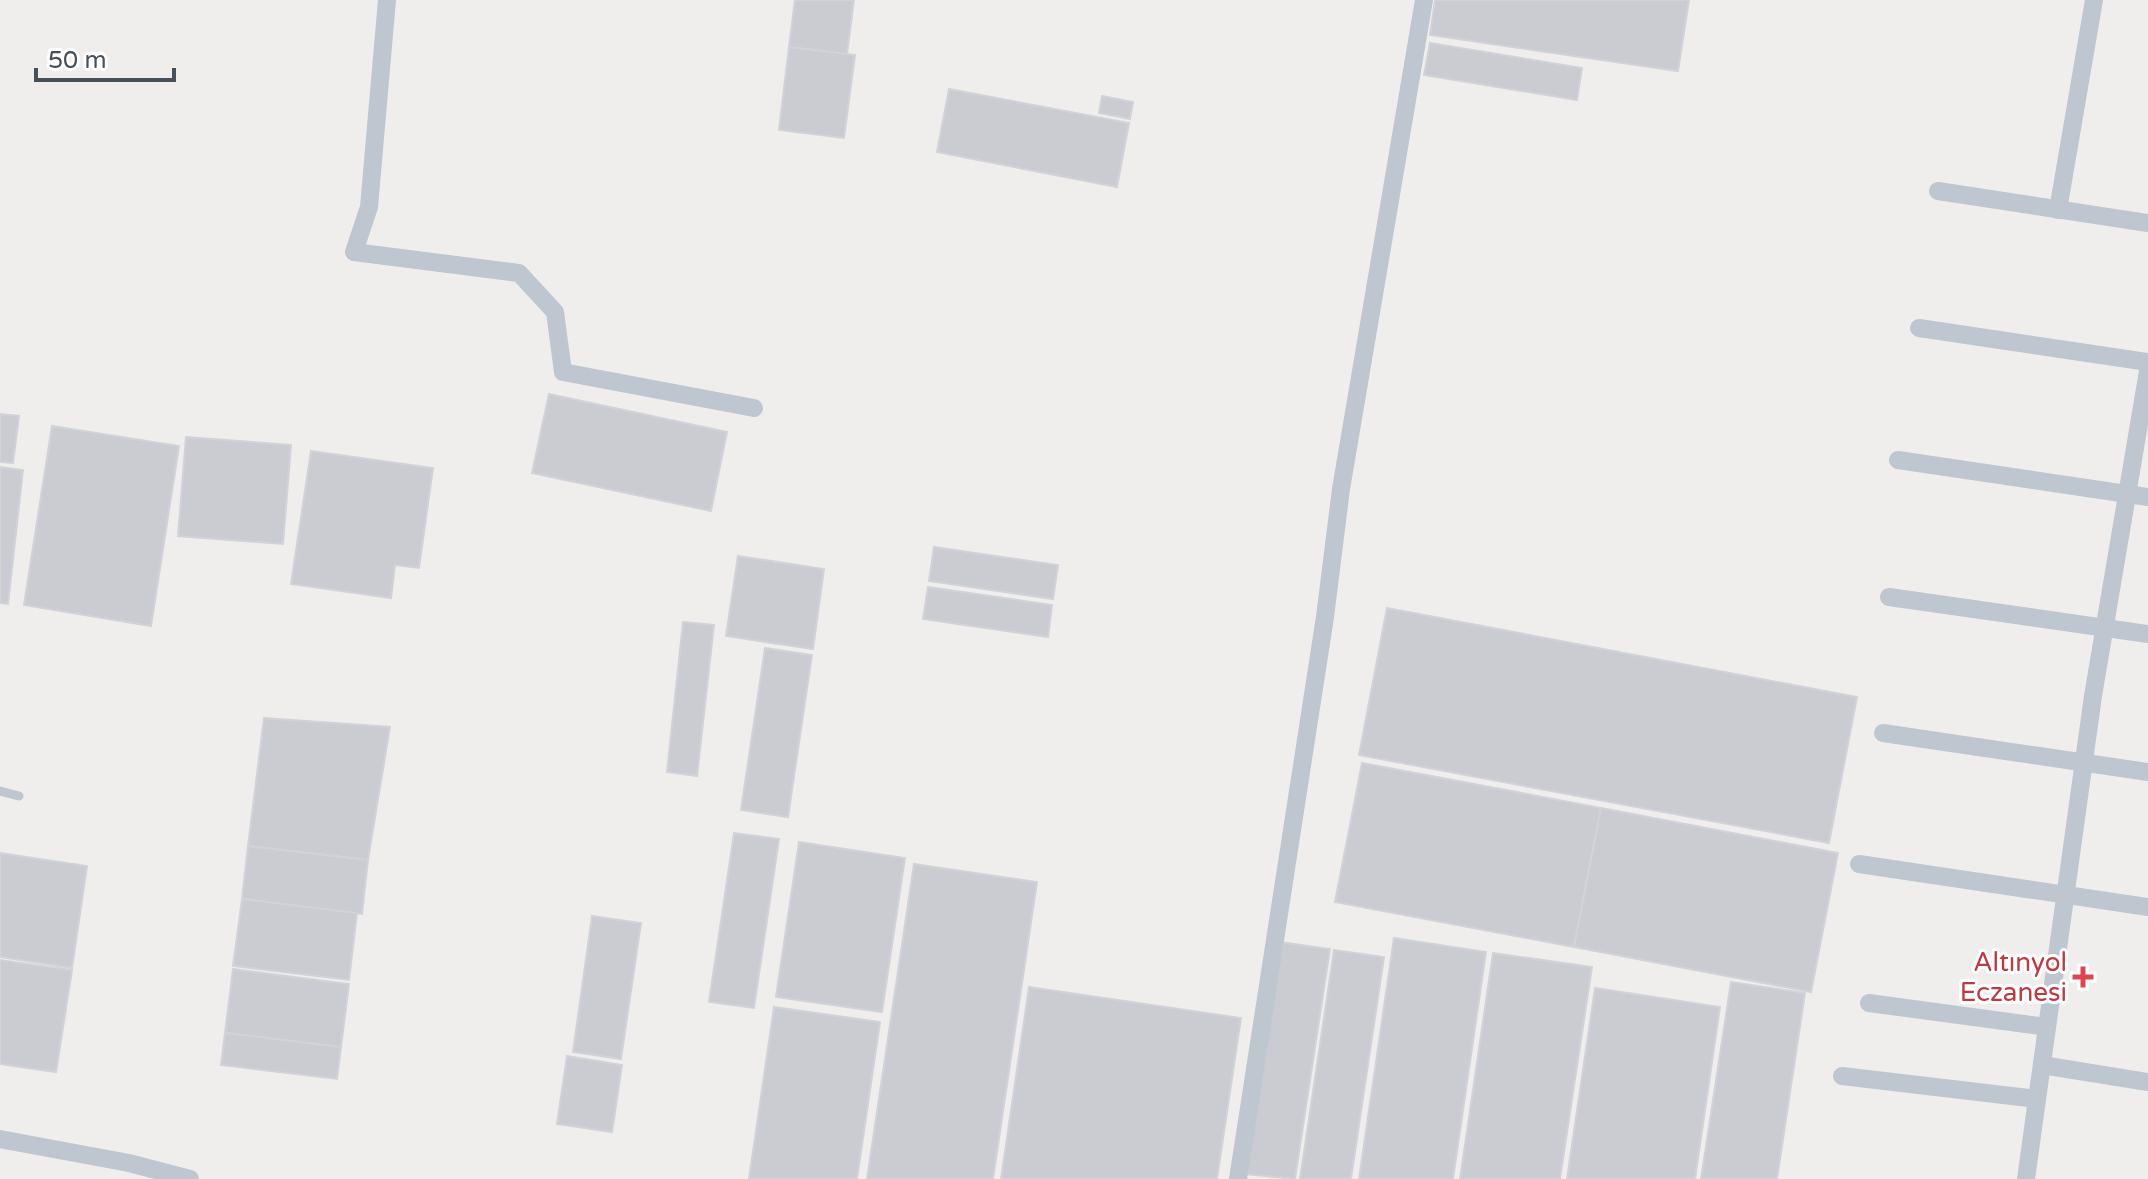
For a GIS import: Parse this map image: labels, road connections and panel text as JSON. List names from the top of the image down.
{
  "places": {
    "health": ["Altınyol Eczanesi"]
  },
  "scale_bar": "50 m"
}
